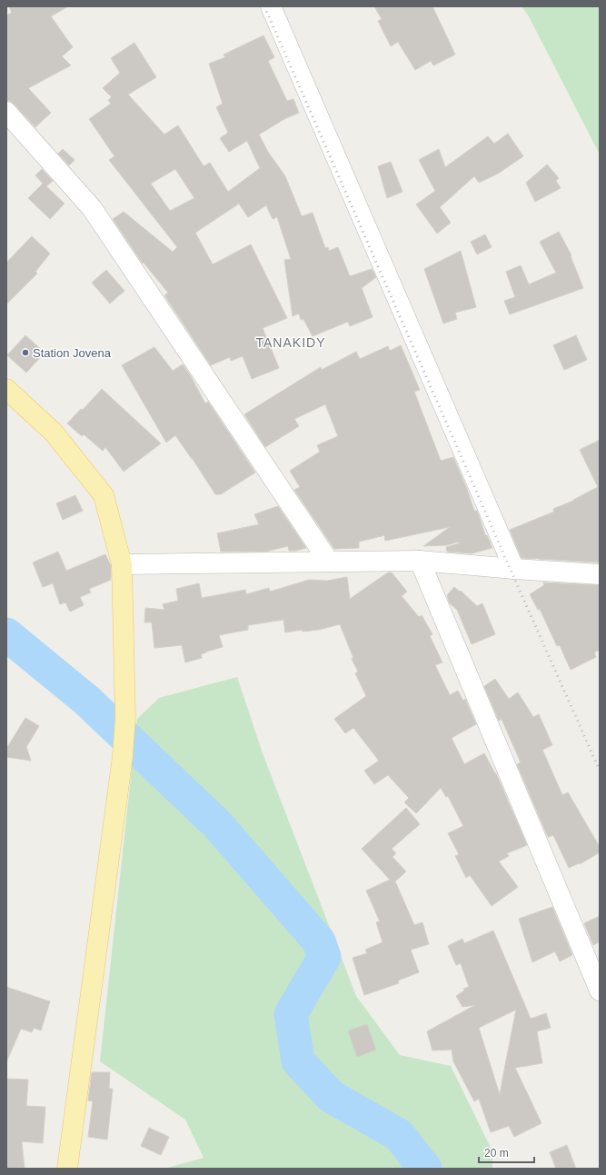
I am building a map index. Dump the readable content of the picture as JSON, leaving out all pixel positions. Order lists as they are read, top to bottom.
{
  "districts": ["TANAKIDY"],
  "places": ["Station Jovena"],
  "scale_bar": "20 m"
}
